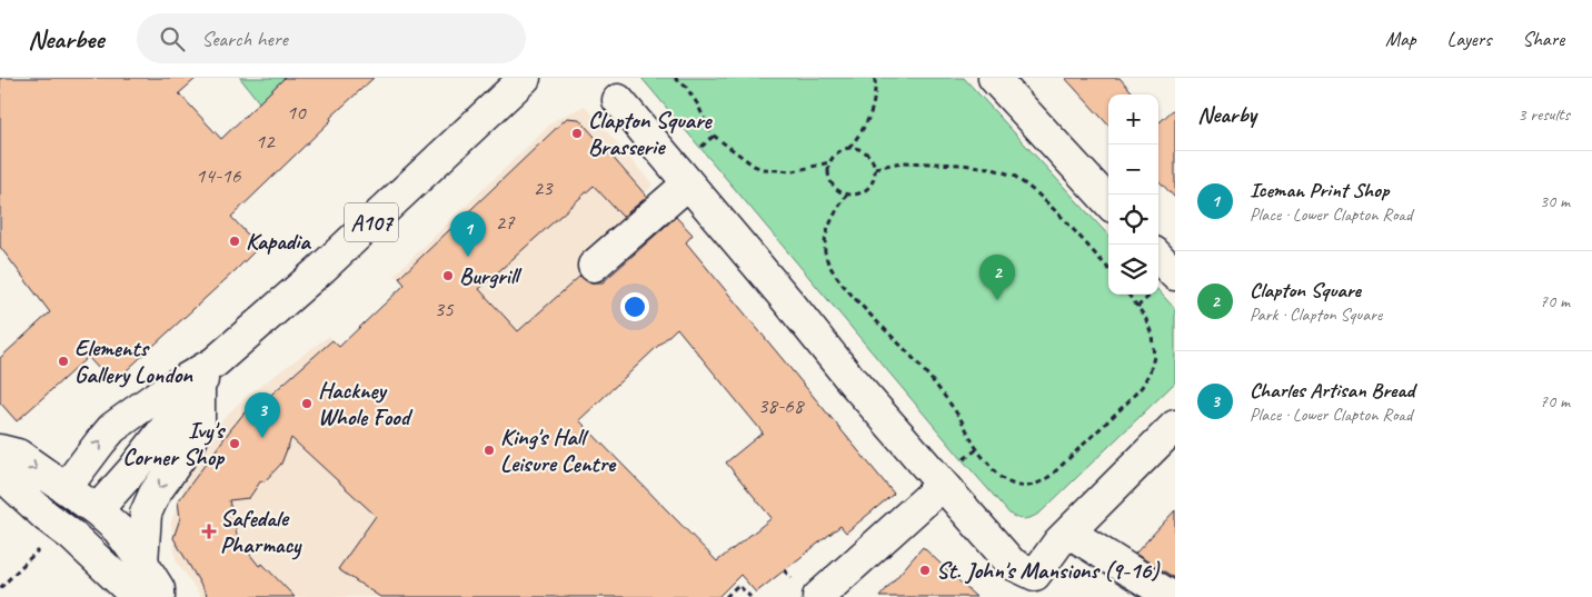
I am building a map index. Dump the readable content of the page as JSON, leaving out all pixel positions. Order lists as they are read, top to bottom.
{
  "streets": {
    "main road": ["A107"]
  },
  "places": {
    "other": [
      "Clapton Square Brasserie",
      "Kapadia",
      "Burgrill",
      "Elements Gallery London",
      "Hackney Whole Food",
      "Ivy's Corner Shop",
      "King's Hall Leisure Centre",
      "St. John's Mansions (9-16)"
    ],
    "health": ["Safedale Pharmacy"]
  },
  "house_numbers": [
    "10",
    "12",
    "14-16",
    "23",
    "27",
    "35",
    "38-68"
  ],
  "page": {
    "header": "Nearbee",
    "search": "Search here",
    "nav": ["Map", "Layers", "Share"],
    "heading": ["Nearby", "3 results"],
    "map_buttons": ["+", "−"],
    "list": [
      {
        "mark": "1",
        "name": "Iceman Print Shop",
        "note": "Place · Lower Clapton Road",
        "value": "30 m"
      },
      {
        "mark": "2",
        "name": "Clapton Square",
        "note": "Park · Clapton Square",
        "value": "70 m"
      },
      {
        "mark": "3",
        "name": "Charles Artisan Bread",
        "note": "Place · Lower Clapton Road",
        "value": "70 m"
      }
    ],
    "pins": ["1", "2", "3"]
  }
}
